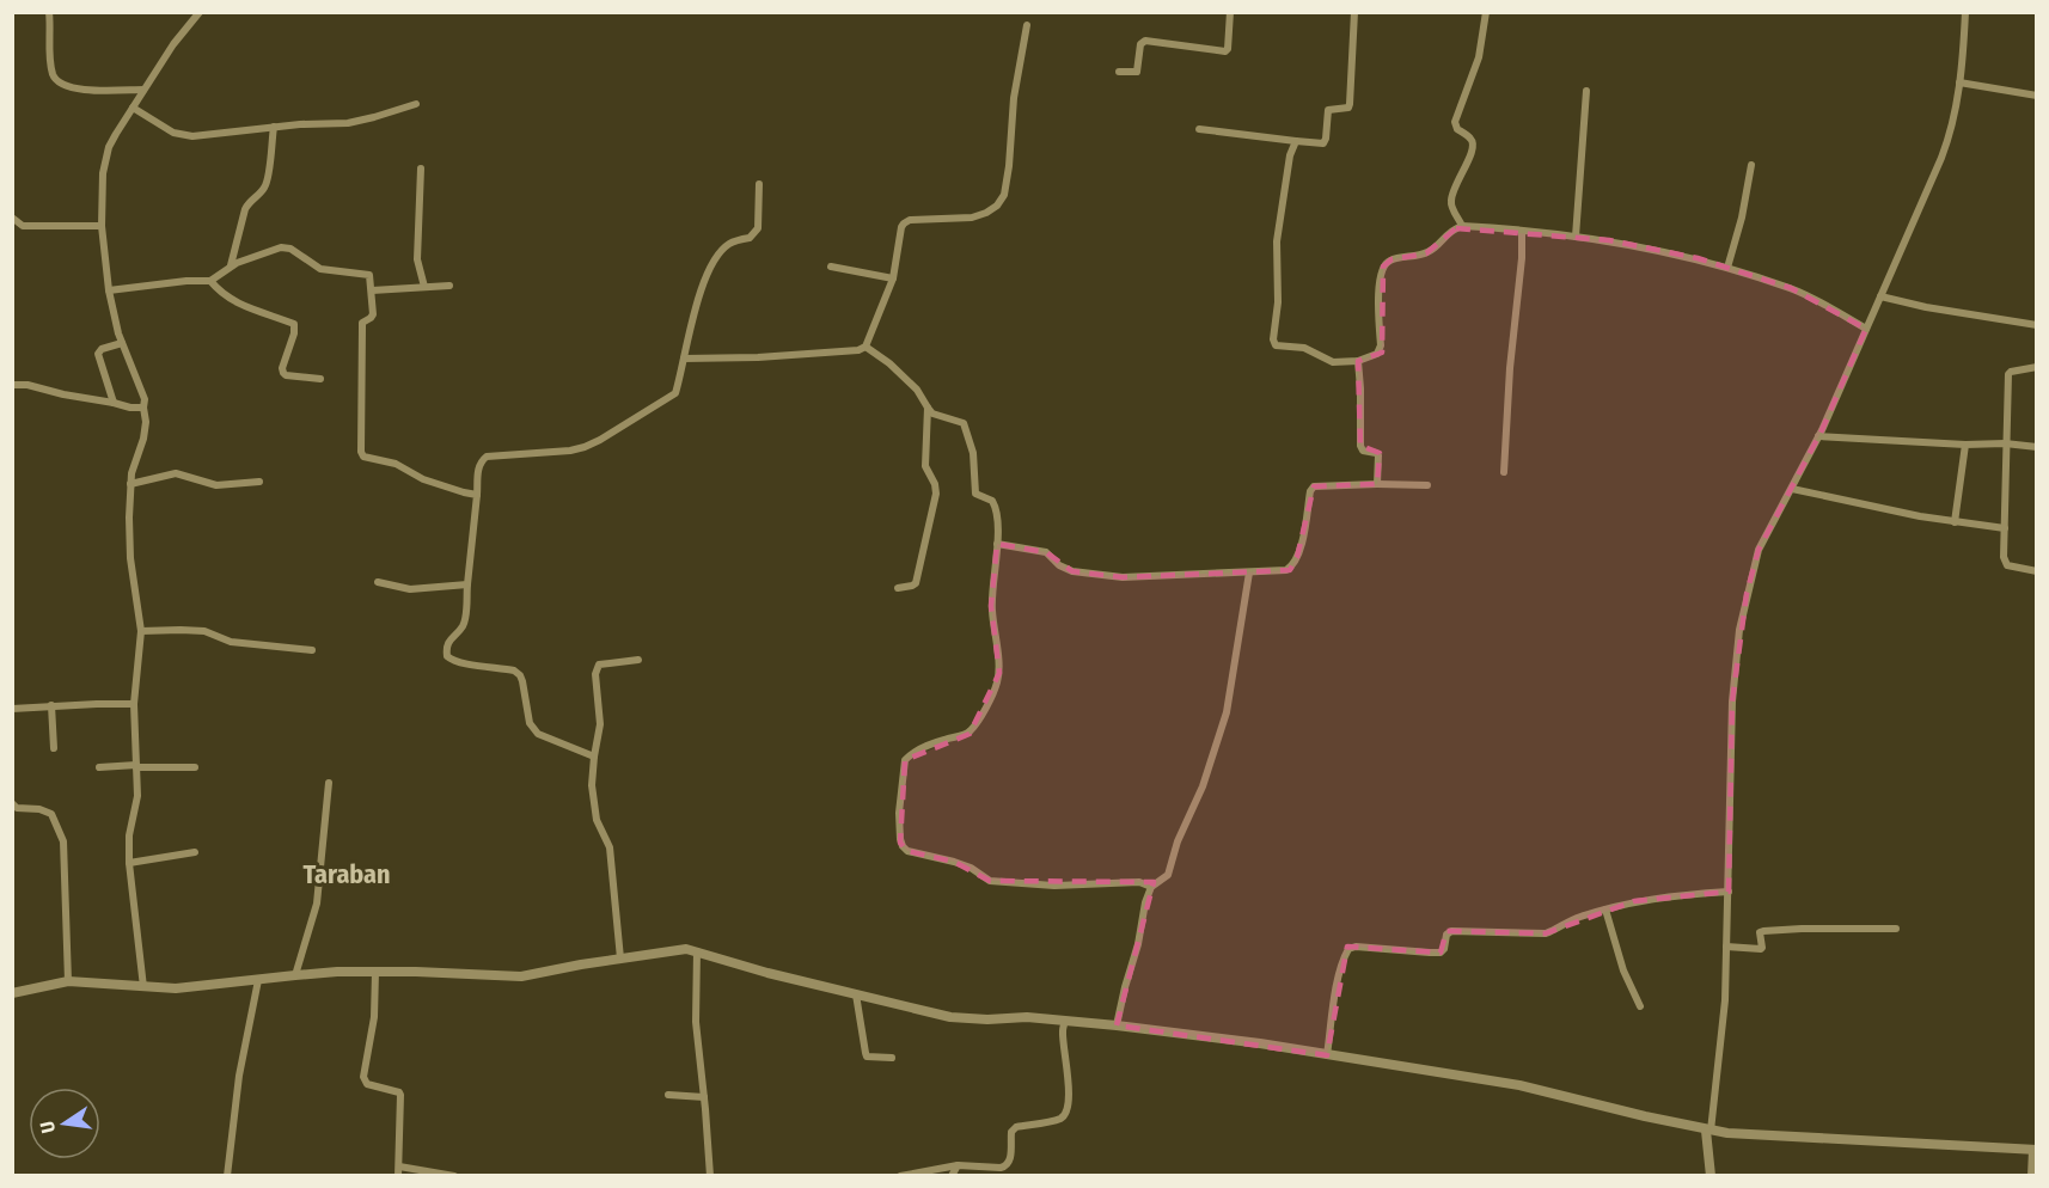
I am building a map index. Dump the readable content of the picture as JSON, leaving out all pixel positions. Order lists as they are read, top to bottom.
{
  "districts": ["Taraban"],
  "north": "left"
}
